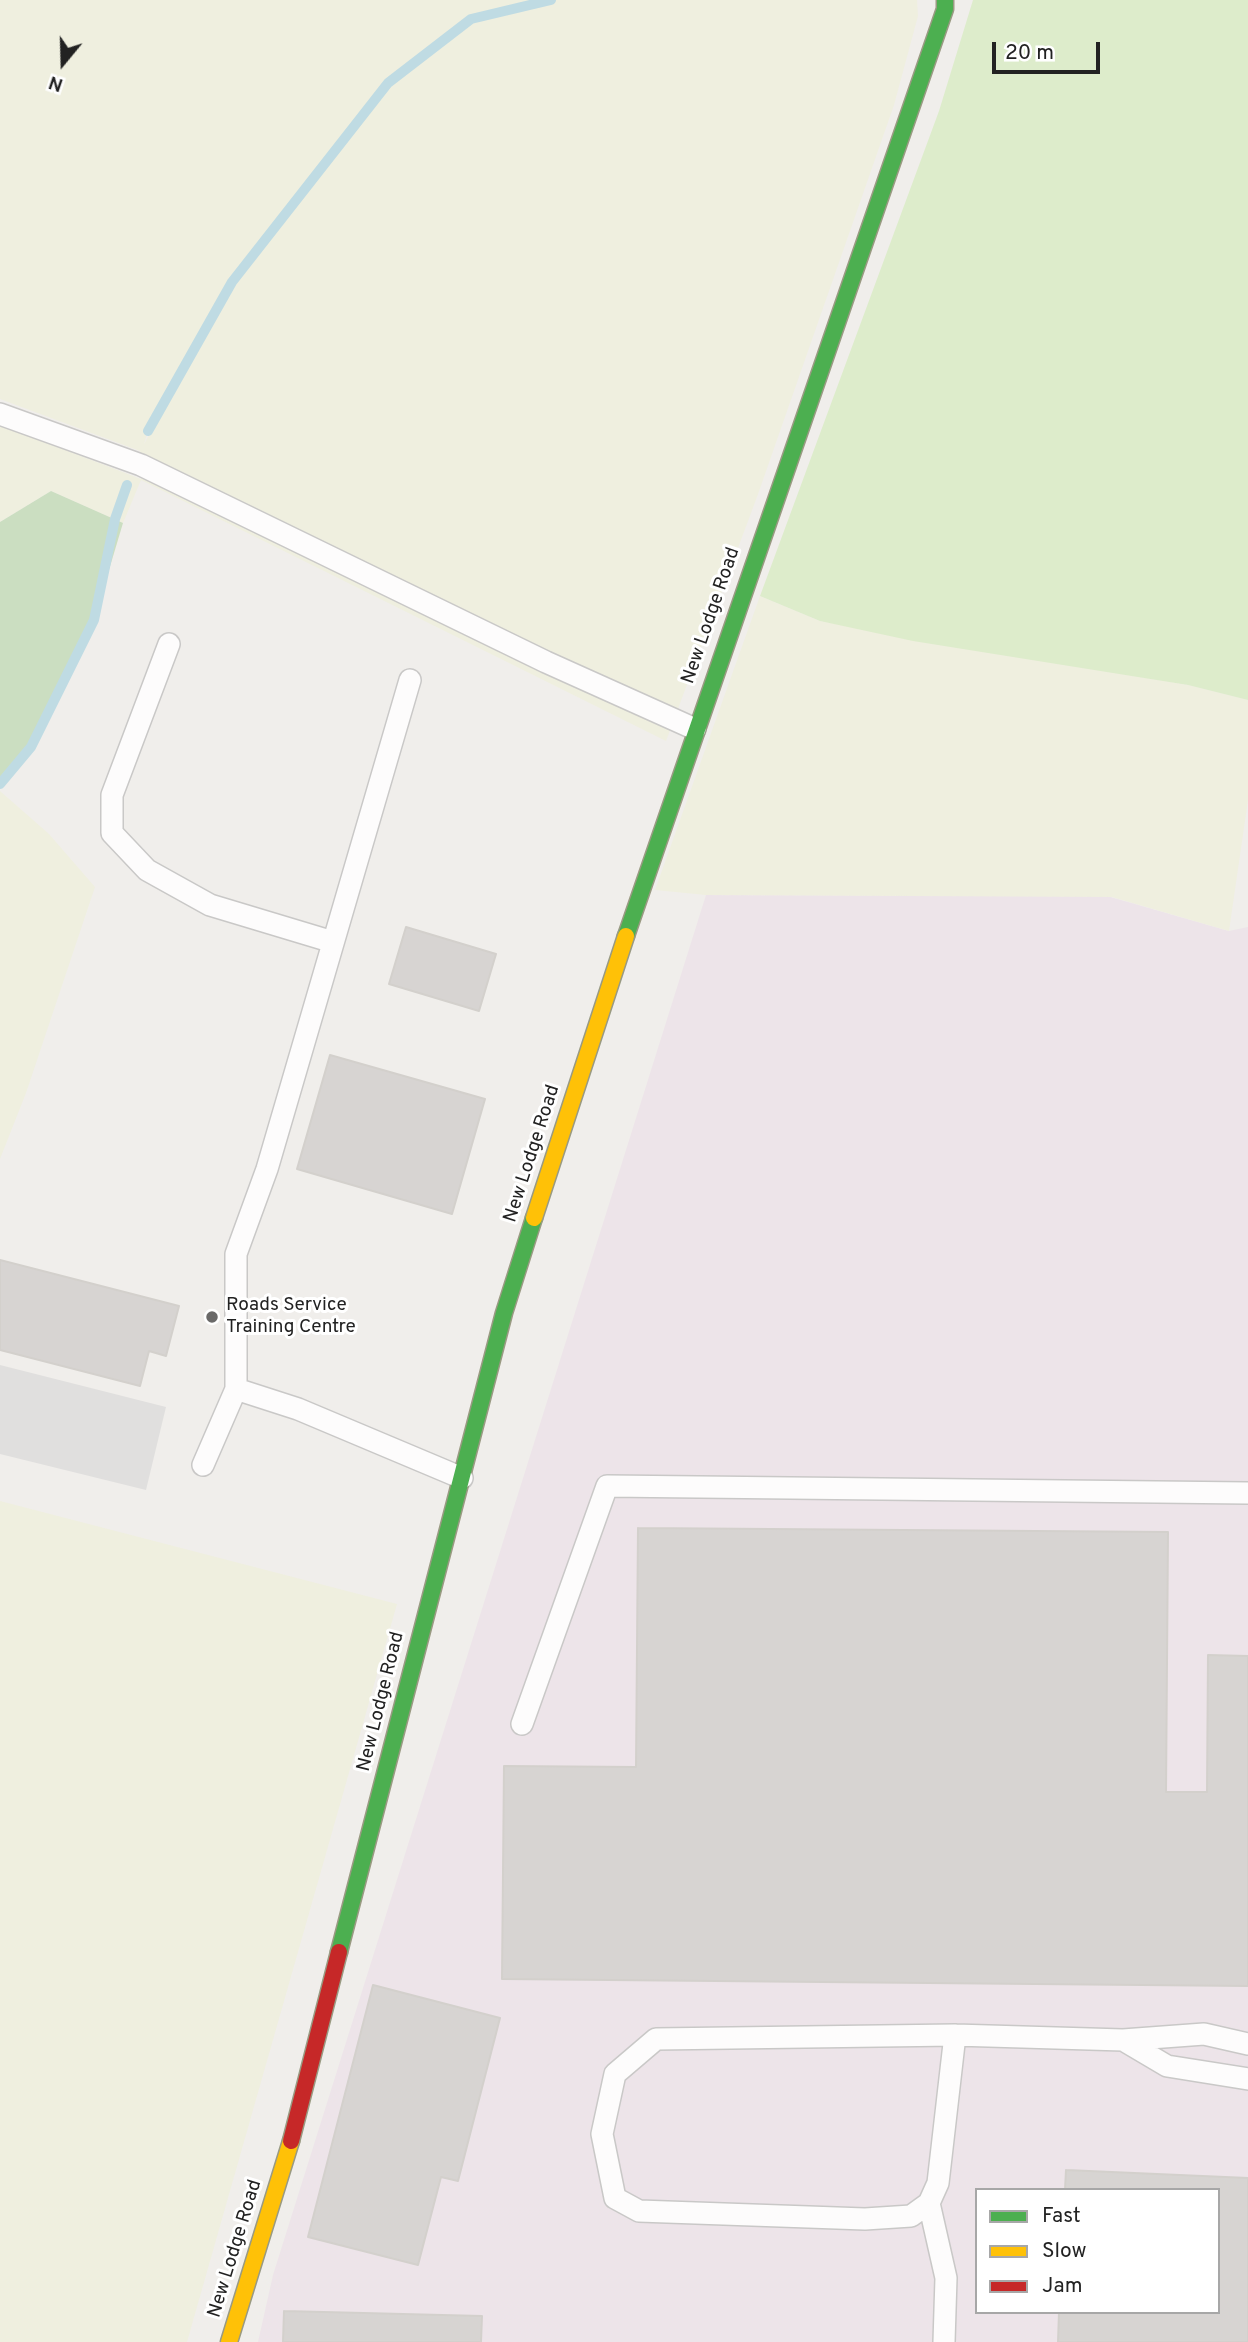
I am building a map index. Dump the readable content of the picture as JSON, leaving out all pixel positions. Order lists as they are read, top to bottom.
{
  "streets": {
    "street": ["New Lodge Road"]
  },
  "places": ["Roads Service Training Centre"],
  "legend": ["Fast", "Slow", "Jam"],
  "scale_bar": "20 m",
  "north": "bottom"
}
